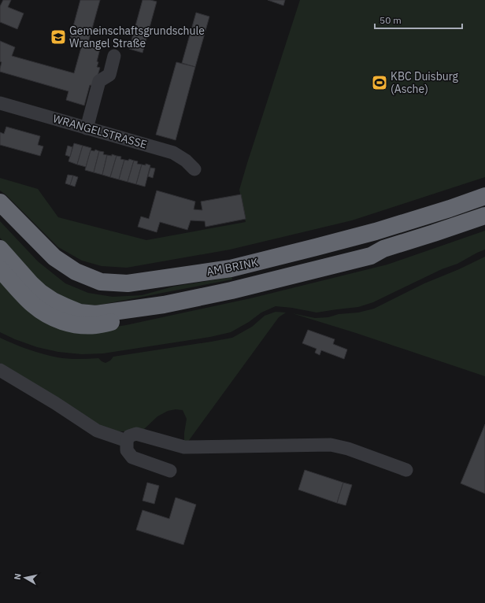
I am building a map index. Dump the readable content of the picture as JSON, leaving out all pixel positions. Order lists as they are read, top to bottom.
{
  "streets": {
    "highway": ["AM BRINK"],
    "street": ["WRANGELSTRASSE"]
  },
  "places": {
    "school or university": ["Gemeinschaftsgrundschule Wrangel Straße"],
    "sports": ["KBC Duisburg (Asche)"]
  },
  "scale_bar": "50 m",
  "north": "left"
}
